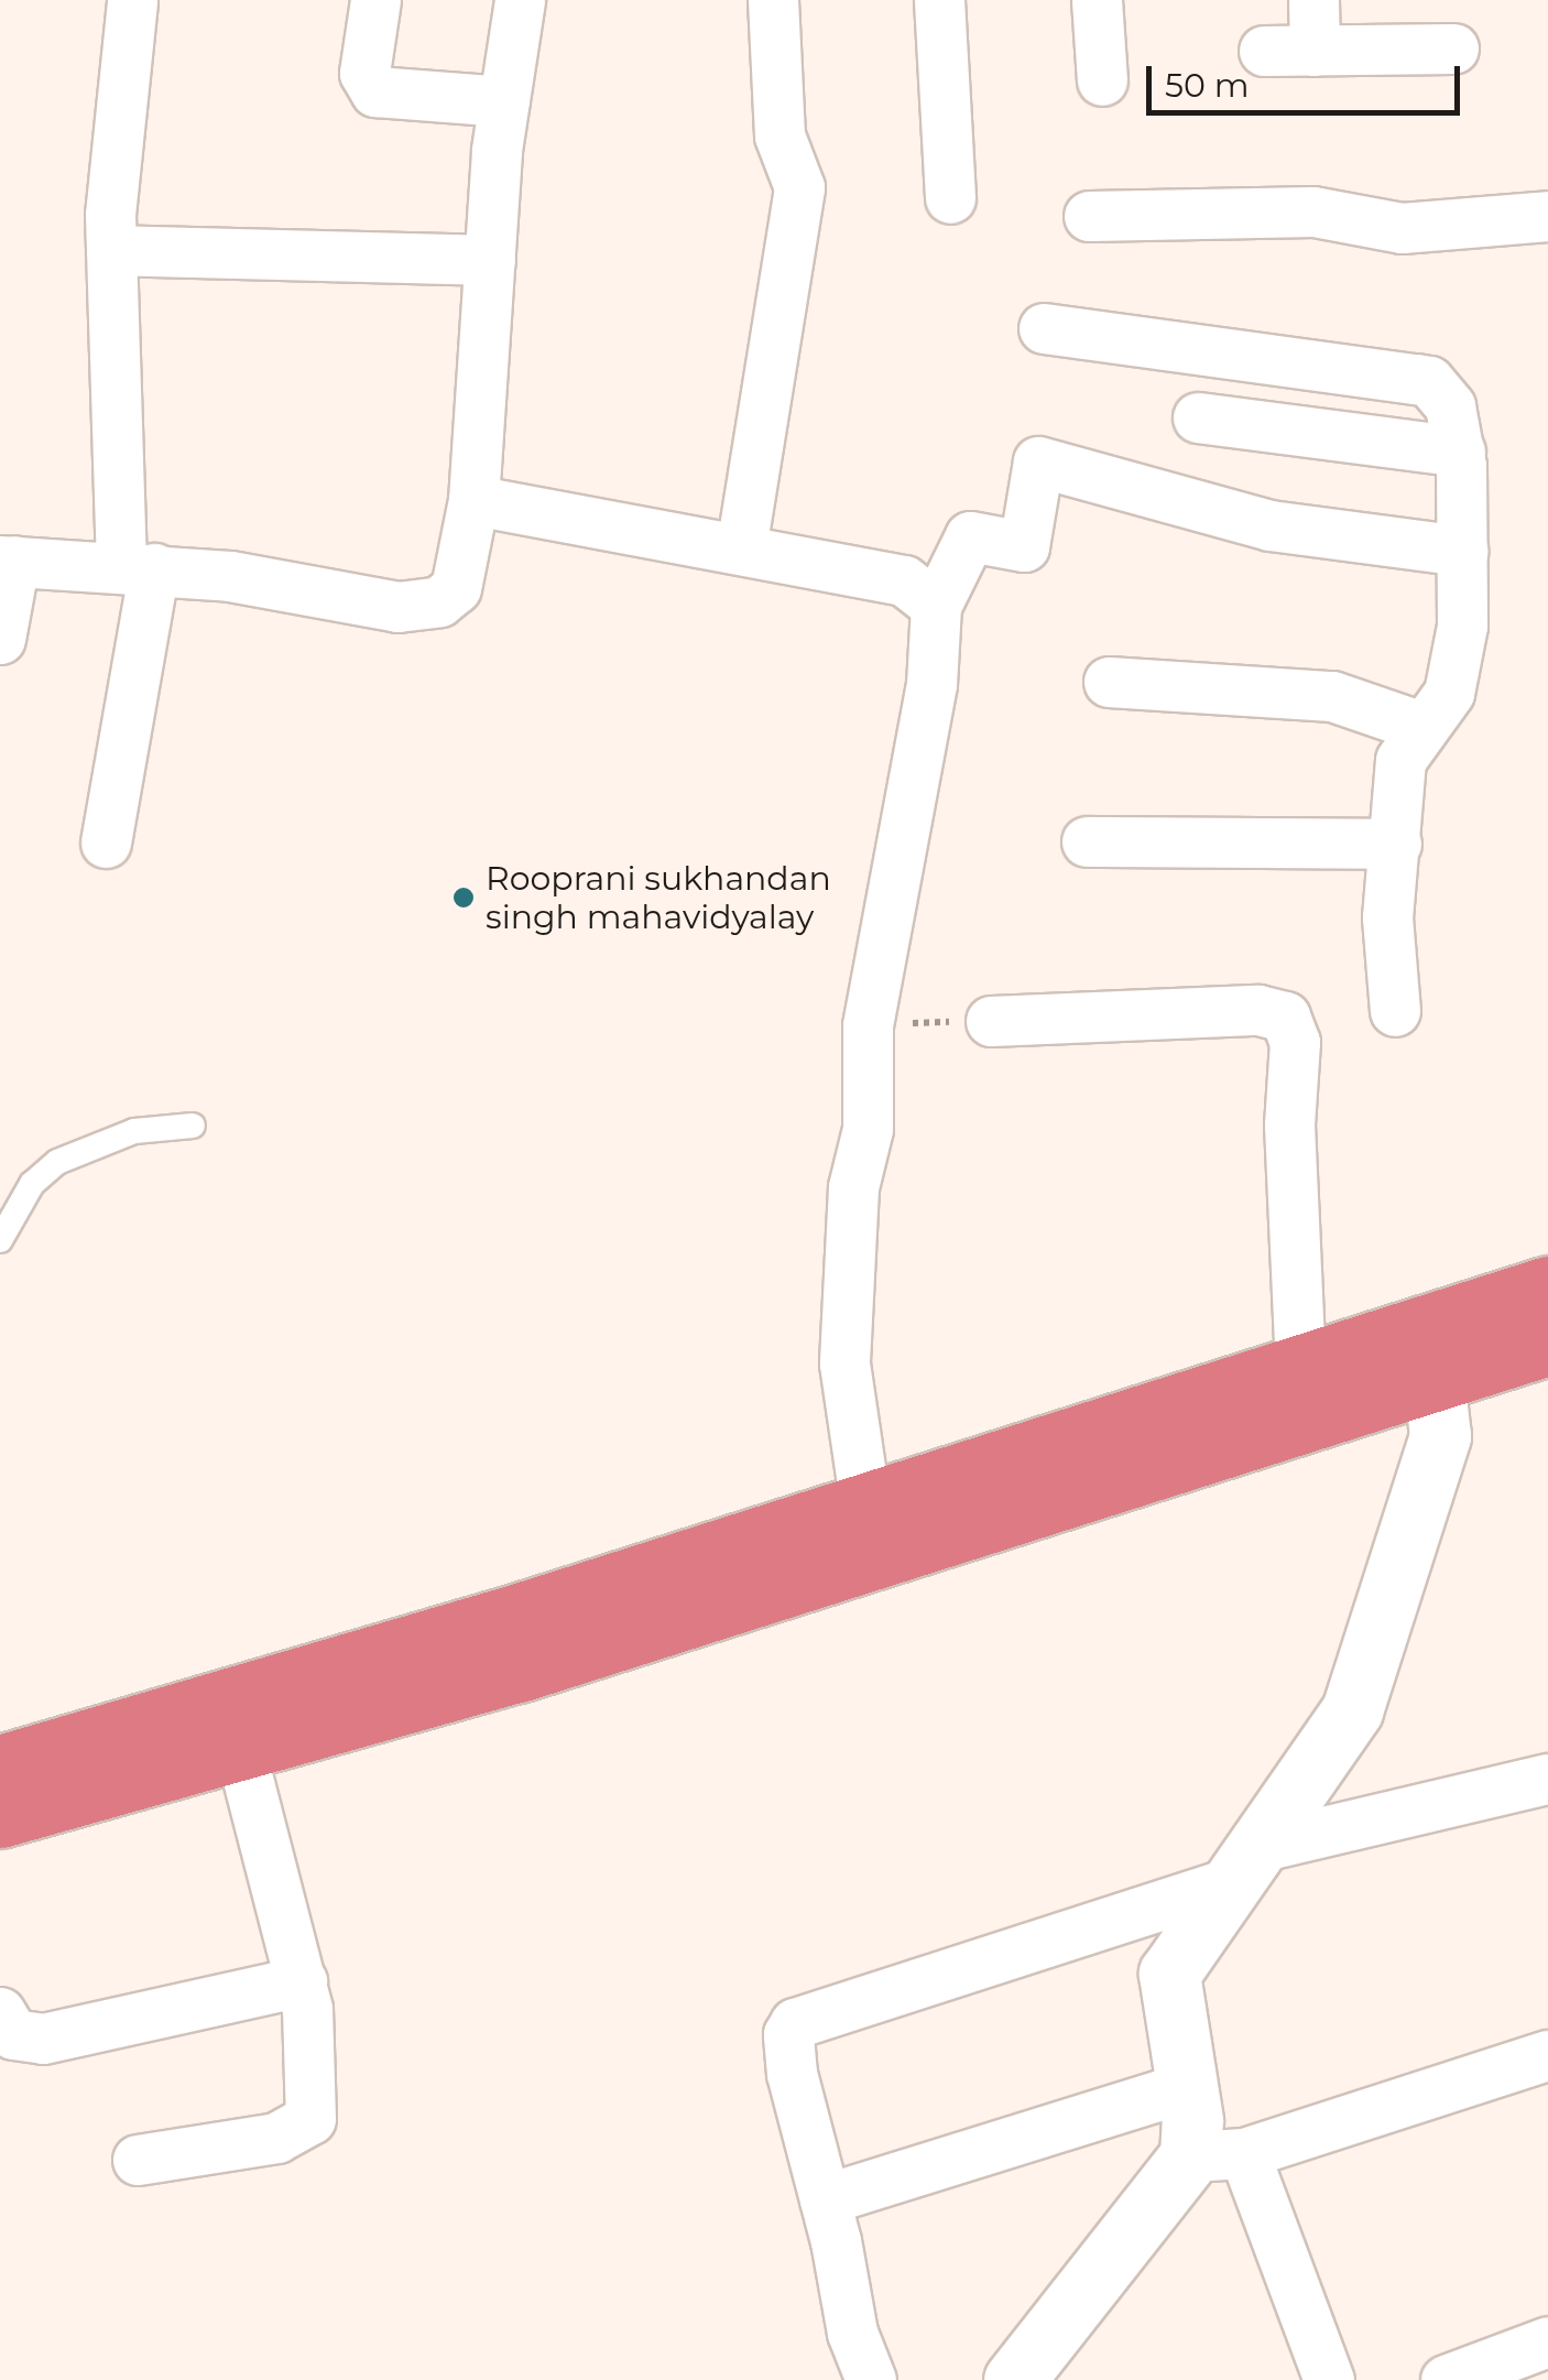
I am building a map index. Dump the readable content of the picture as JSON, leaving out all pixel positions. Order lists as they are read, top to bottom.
{
  "places": ["Rooprani sukhandan singh mahavidyalay"],
  "scale_bar": "50 m"
}
